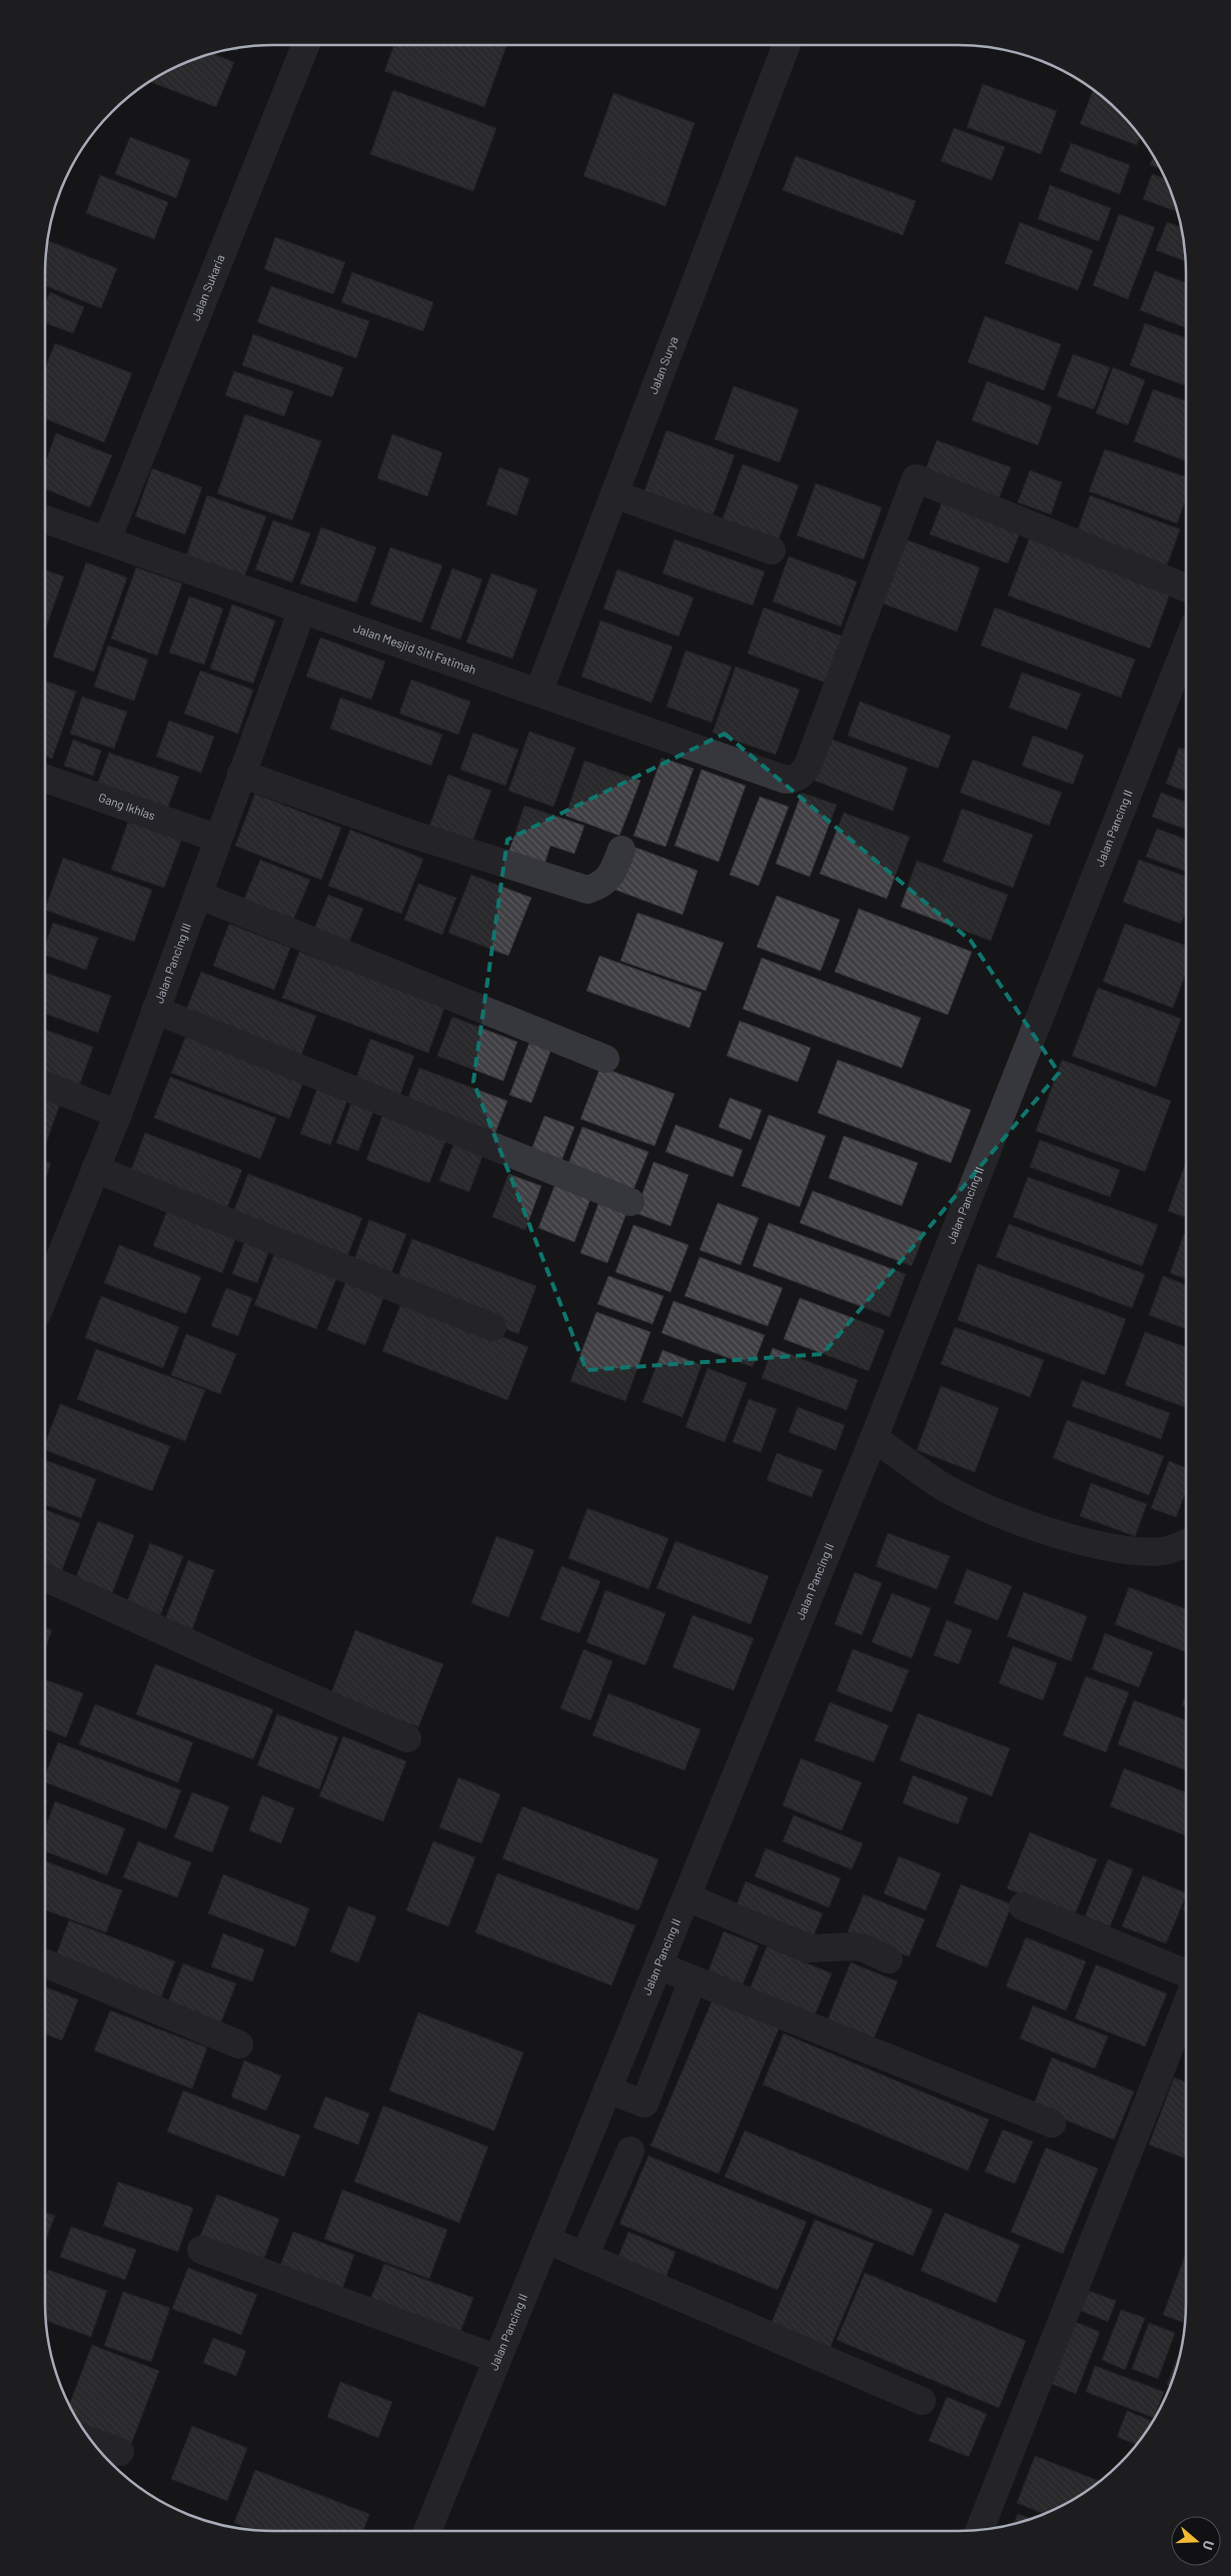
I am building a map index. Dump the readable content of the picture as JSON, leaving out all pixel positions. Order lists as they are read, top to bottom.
{
  "streets": {
    "street": [
      "Jalan Sukaria",
      "Jalan Surya",
      "Jalan Mesjid Siti Fatimah",
      "Gang Ikhlas",
      "Jalan Pancing II",
      "Jalan Pancing III"
    ]
  },
  "crossings": [
    ["Jalan Sukaria", "Jalan Mesjid Siti Fatimah"],
    ["Jalan Surya", "Jalan Mesjid Siti Fatimah"],
    ["Jalan Mesjid Siti Fatimah", "Jalan Pancing III"],
    ["Gang Ikhlas", "Jalan Pancing III"]
  ],
  "north": "right"
}
